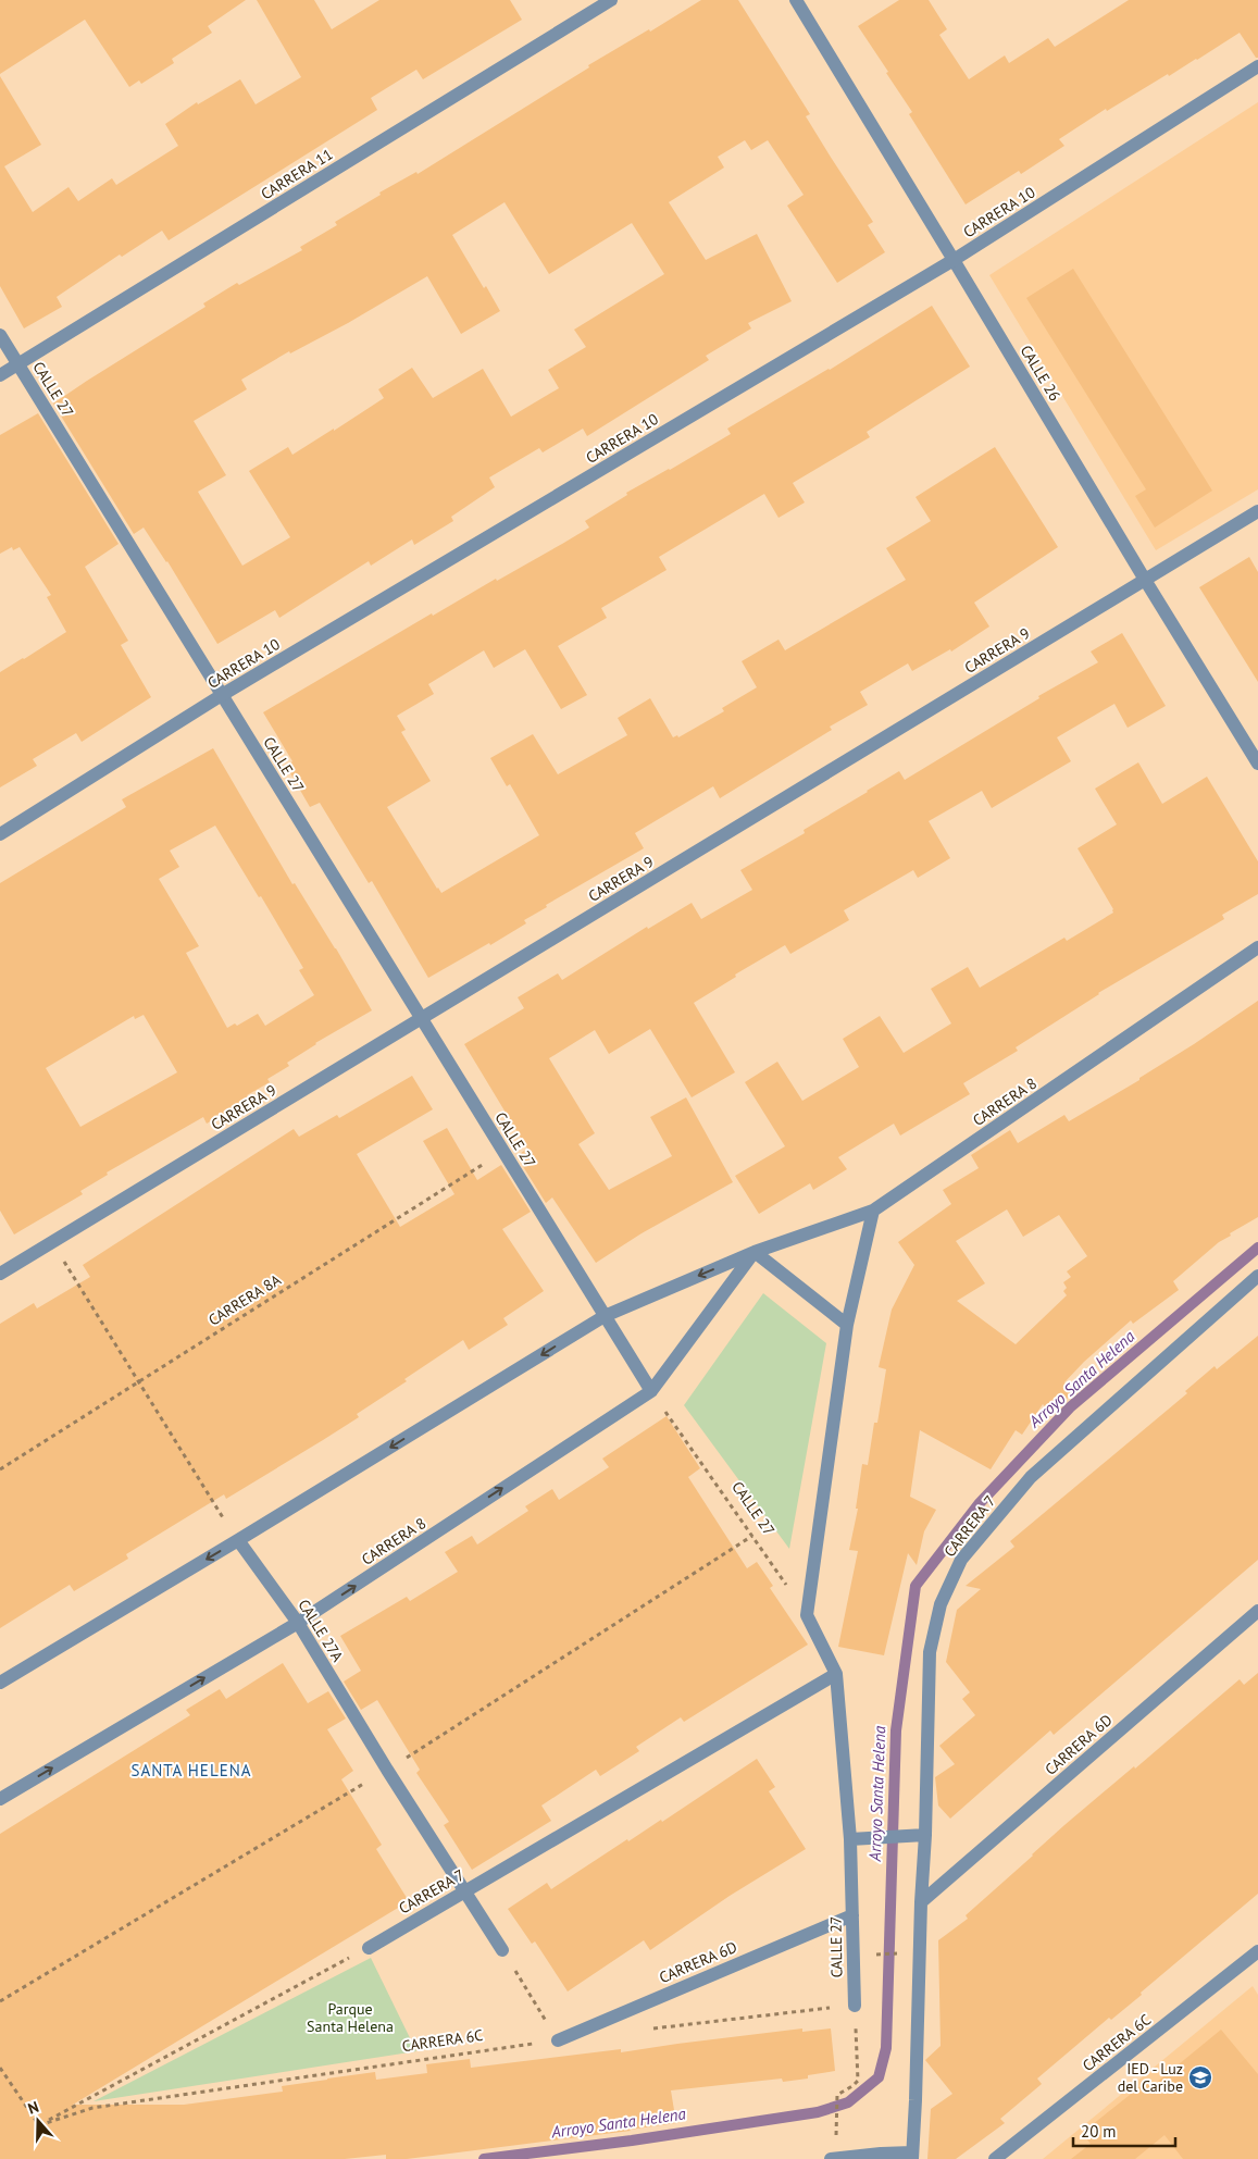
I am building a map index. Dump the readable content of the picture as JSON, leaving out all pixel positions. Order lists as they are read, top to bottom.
{
  "streets": {
    "street": [
      "CARRERA 11",
      "CARRERA 10",
      "CALLE 26",
      "CALLE 27",
      "CARRERA 9",
      "CARRERA 8",
      "CARRERA 7",
      "CALLE 27A",
      "CARRERA 6D",
      "CARRERA 6C"
    ],
    "path": ["CARRERA 8A"]
  },
  "crossings": [
    ["CARRERA 11", "CALLE 27"],
    ["CARRERA 10", "CALLE 26"],
    ["CARRERA 10", "CALLE 27"],
    ["CALLE 26", "CARRERA 9"],
    ["CALLE 27", "CARRERA 9"],
    ["CALLE 27", "CARRERA 8"],
    ["CALLE 27", "CARRERA 8A"],
    ["CALLE 27", "CARRERA 7"],
    ["CALLE 27", "CARRERA 6D"],
    ["CARRERA 8", "CALLE 27A"],
    ["CARRERA 7", "CALLE 27A"],
    ["CARRERA 7", "CARRERA 6D"],
    ["CARRERA 6D", "CARRERA 6C"]
  ],
  "districts": ["SANTA HELENA"],
  "water": ["Arroyo Santa Helena"],
  "parks": ["Parque Santa Helena"],
  "places": {
    "school or university": ["IED - Luz del Caribe"]
  },
  "scale_bar": "20 m",
  "north": "top"
}
